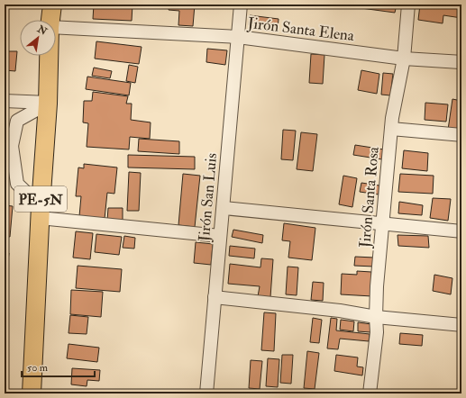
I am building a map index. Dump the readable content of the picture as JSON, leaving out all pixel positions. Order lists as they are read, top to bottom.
{
  "streets": {
    "highway": ["PE-5N"],
    "street": ["Jirón Santa Elena", "Jirón San Luis", "Jirón Santa Rosa"]
  },
  "crossings": [
    ["Jirón Santa Elena", "Jirón San Luis"],
    ["Jirón Santa Elena", "Jirón Santa Rosa"]
  ],
  "scale_bar": "50 m",
  "north": "top right"
}
